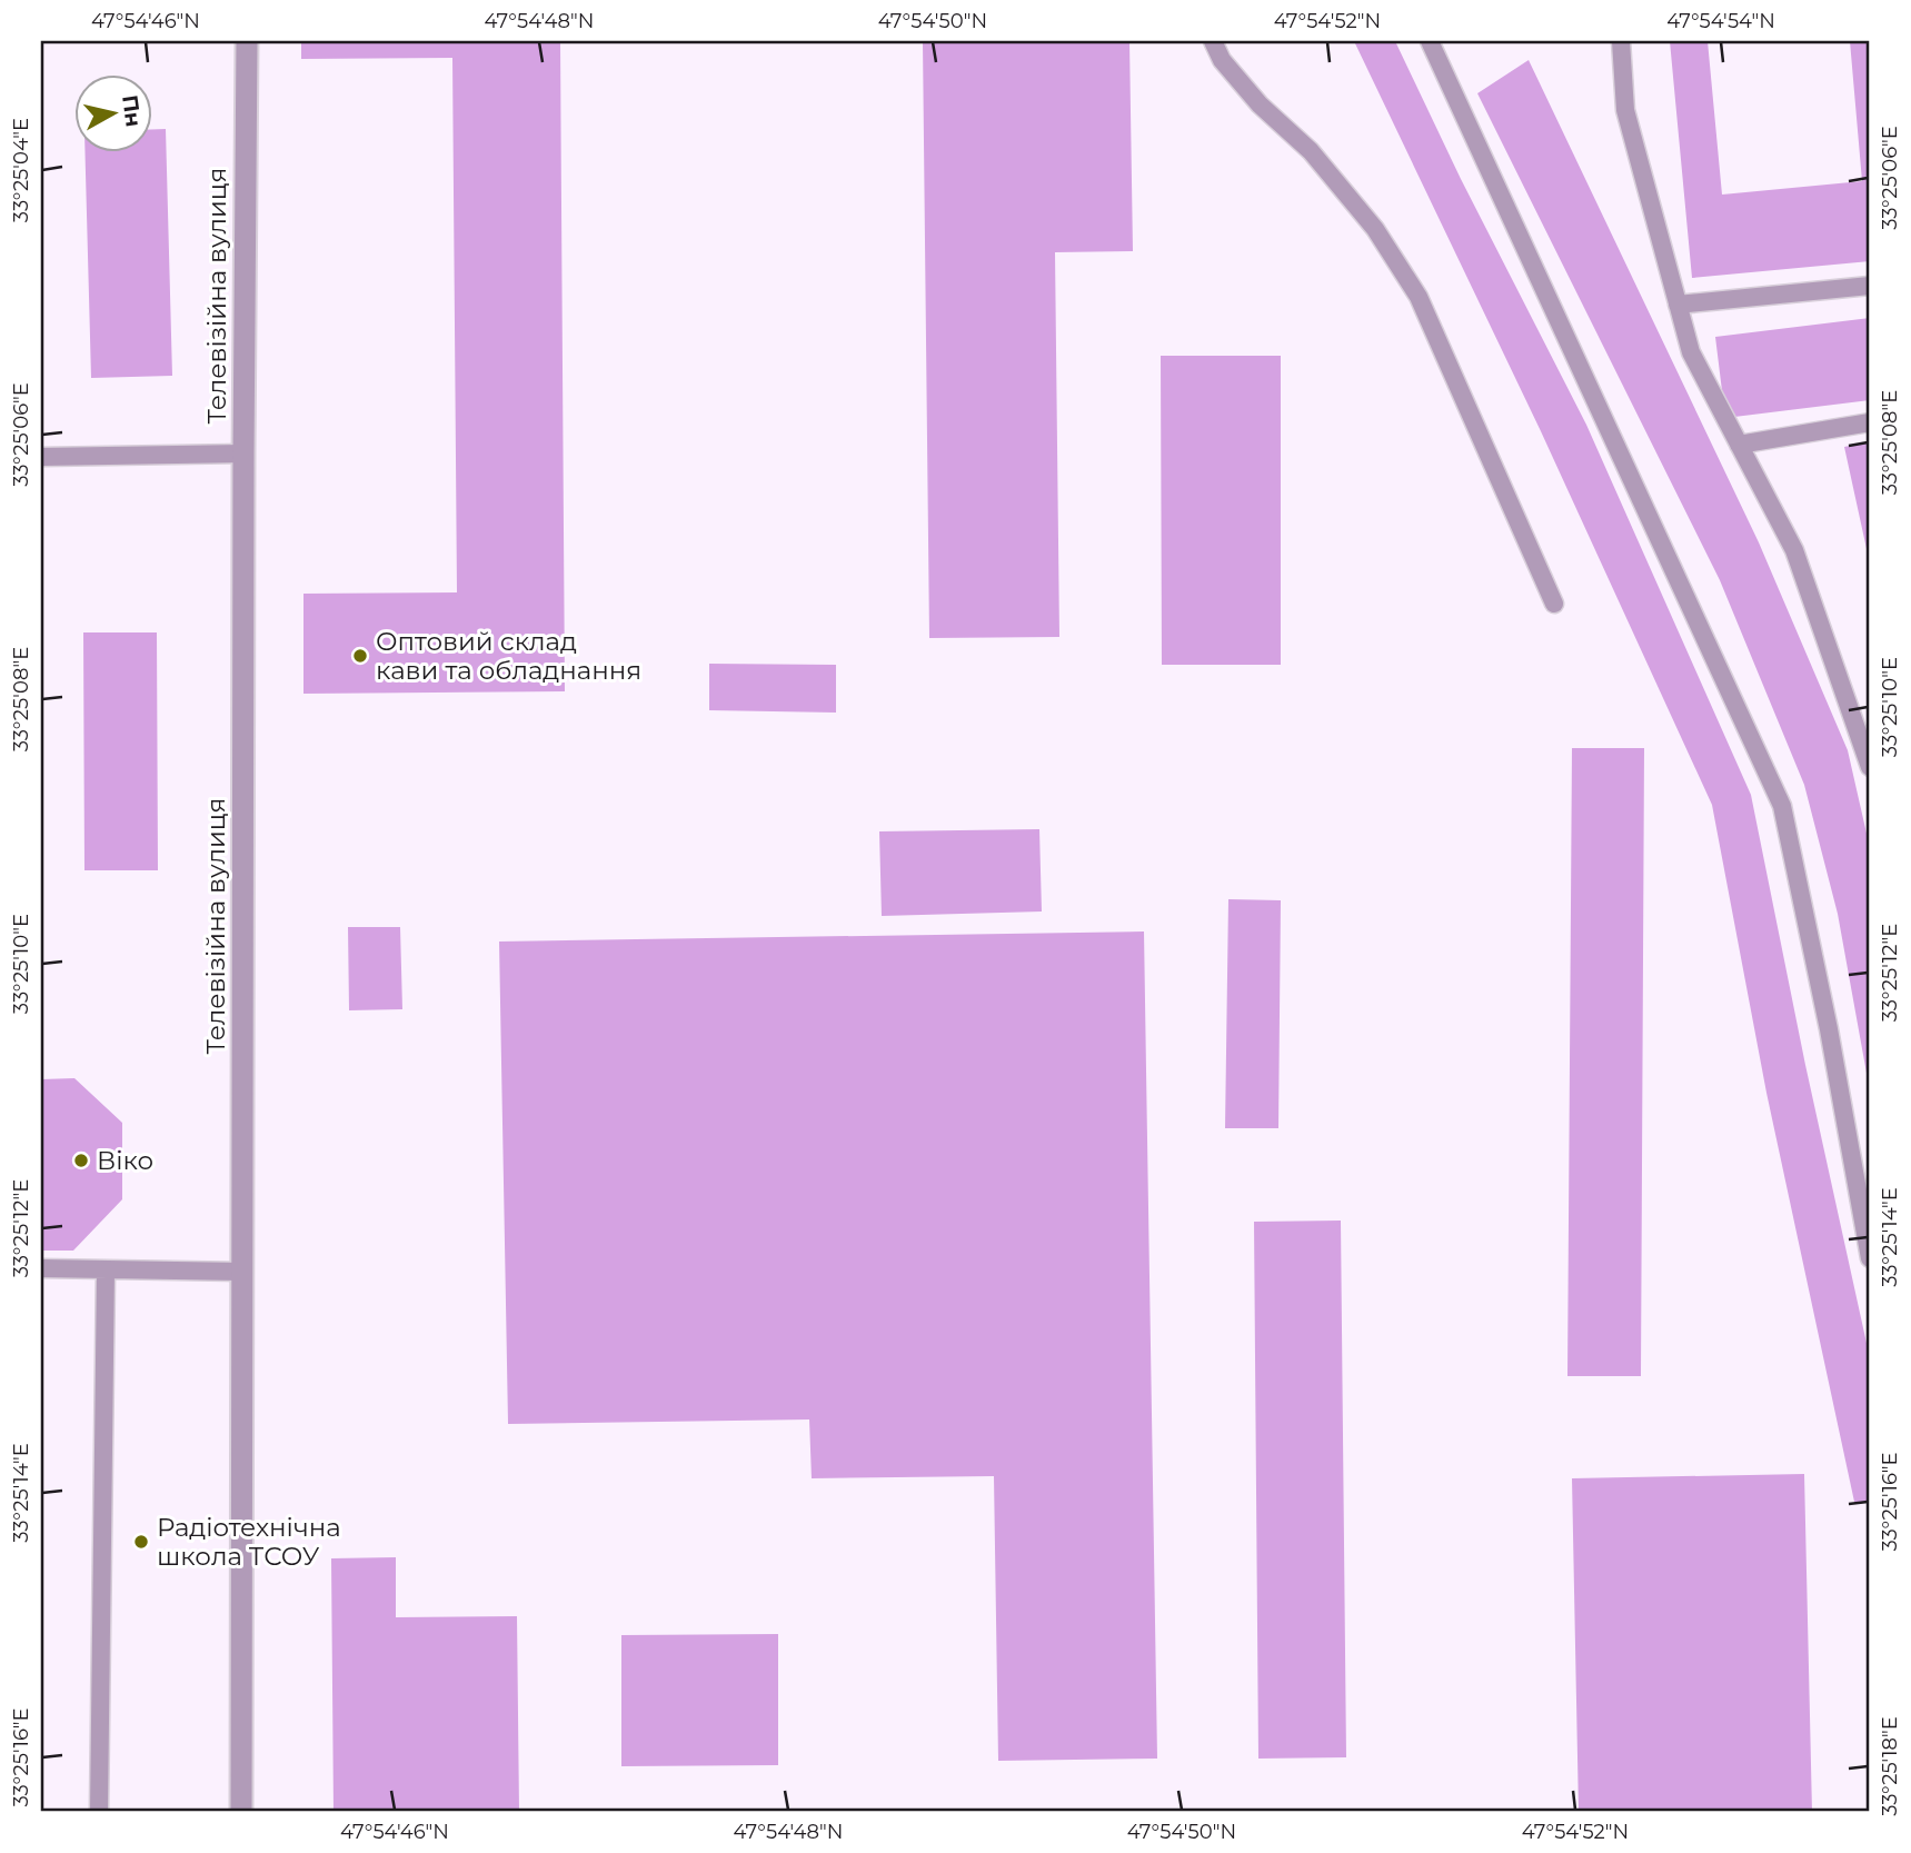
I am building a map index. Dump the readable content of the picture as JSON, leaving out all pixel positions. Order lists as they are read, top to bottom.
{
  "streets": {
    "street": ["Телевізійна вулиця"]
  },
  "places": ["Оптовий склад кави та обладнання", "Віко", "Радіотехнічна школа ТСОУ"],
  "north": "right",
  "coordinates": [
    "47°54'46\"N",
    "47°54'48\"N",
    "47°54'50\"N",
    "47°54'52\"N",
    "47°54'54\"N",
    "33°25'04\"E",
    "33°25'06\"E",
    "33°25'08\"E",
    "33°25'10\"E",
    "33°25'12\"E",
    "33°25'14\"E",
    "33°25'16\"E",
    "33°25'18\"E"
  ]
}
